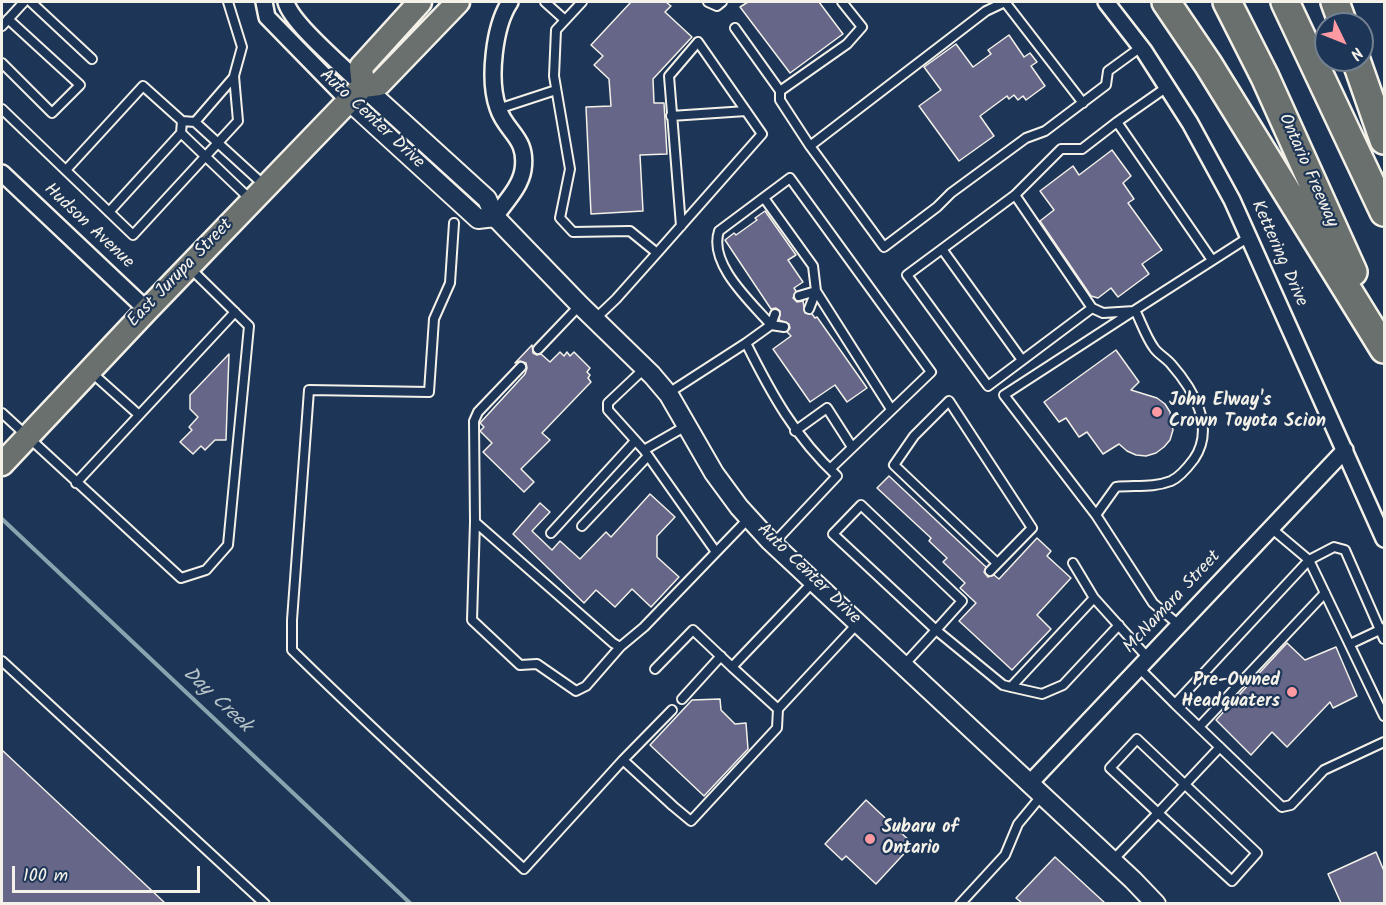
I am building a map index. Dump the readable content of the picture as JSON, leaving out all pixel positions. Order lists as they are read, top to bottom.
{
  "streets": {
    "highway": ["Ontario Freeway"],
    "main road": ["East Jurupa Street"],
    "street": [
      "Auto Center Drive",
      "Hudson Avenue",
      "Kettering Drive",
      "McNamara Street"
    ]
  },
  "crossings": [
    ["Auto Center Drive", "East Jurupa Street"],
    ["Auto Center Drive", "McNamara Street"],
    ["Hudson Avenue", "East Jurupa Street"],
    ["Kettering Drive", "McNamara Street"]
  ],
  "water": ["Day Creek"],
  "places": ["John Elway's Crown Toyota Scion", "Pre-Owned Headquaters", "Subaru of Ontario"],
  "scale_bar": "100 m",
  "north": "bottom right"
}
